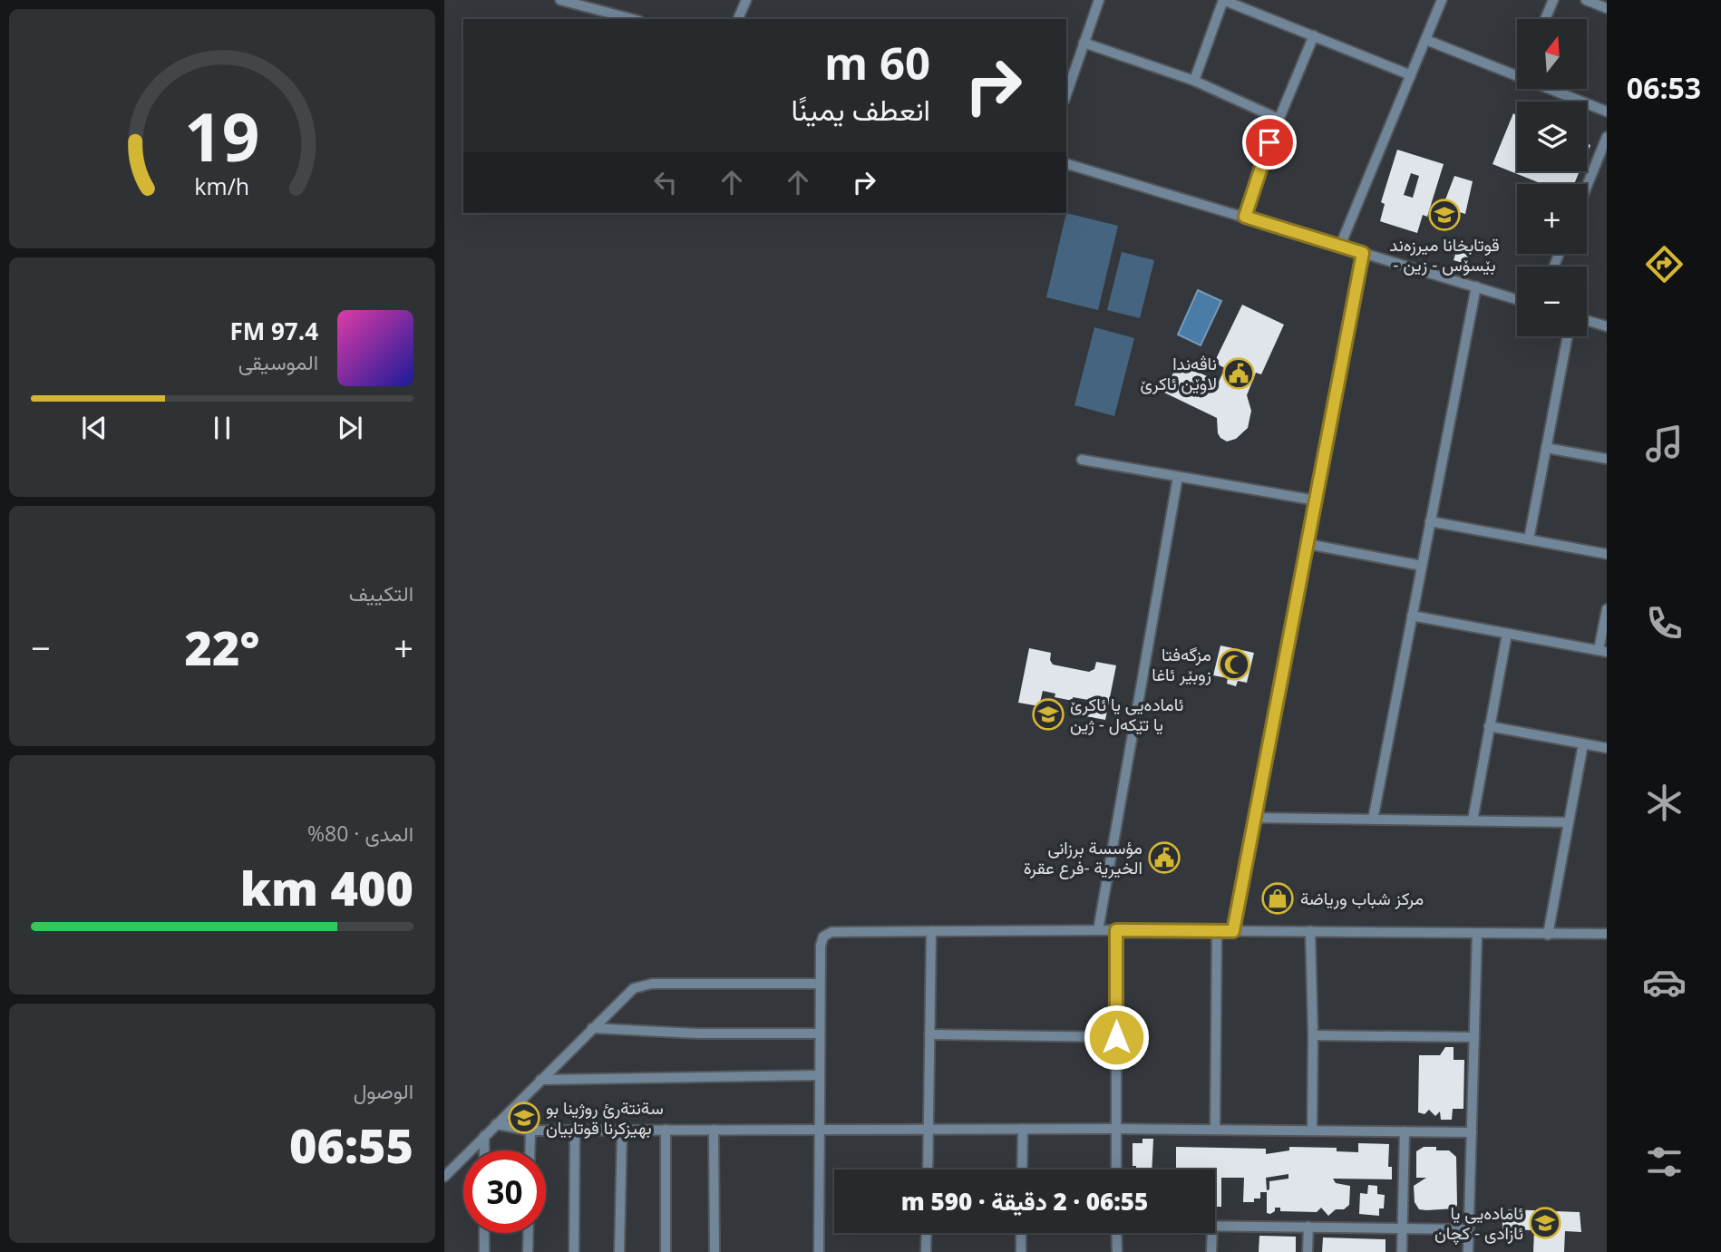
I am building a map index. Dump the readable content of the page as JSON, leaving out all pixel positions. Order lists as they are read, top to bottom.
{
  "places": {
    "school or university": [
      "قوتابخانا میرزەند - بێسۆس - زین",
      "ئامادەیی یا ئاکرێ یا تێکەل - ژین",
      "سةنتةرئ روژينا بو بهيزكرنا قوتابيان",
      "ئامادەیی یا ئازادی - کچان"
    ],
    "public building": ["ناڤەندا لاوێن ئاکرێ", "مؤسسة برزانى الخيرية -فرع عقرة"],
    "mosque": ["مزگەفتا زوبێر ئاغا"],
    "shop": ["مركز شباب ورياضة"]
  },
  "north": "top",
  "page": {
    "tabs": "06:53",
    "map_buttons": ["+", "−"],
    "turn": ["60 m", "انعطف يمينًا"],
    "song": ["97.4 FM", "الموسيقى"],
    "tile": [
      "التكييف",
      ["المدى · 80%", "400 km"],
      ["الوصول", "06:55"]
    ],
    "heat": ["−", "22°", "+"],
    "limit": "30",
    "trip": "06:55 · 2 دقيقة · 590 m",
    "gauge": ["19", "km/h"]
  }
}
